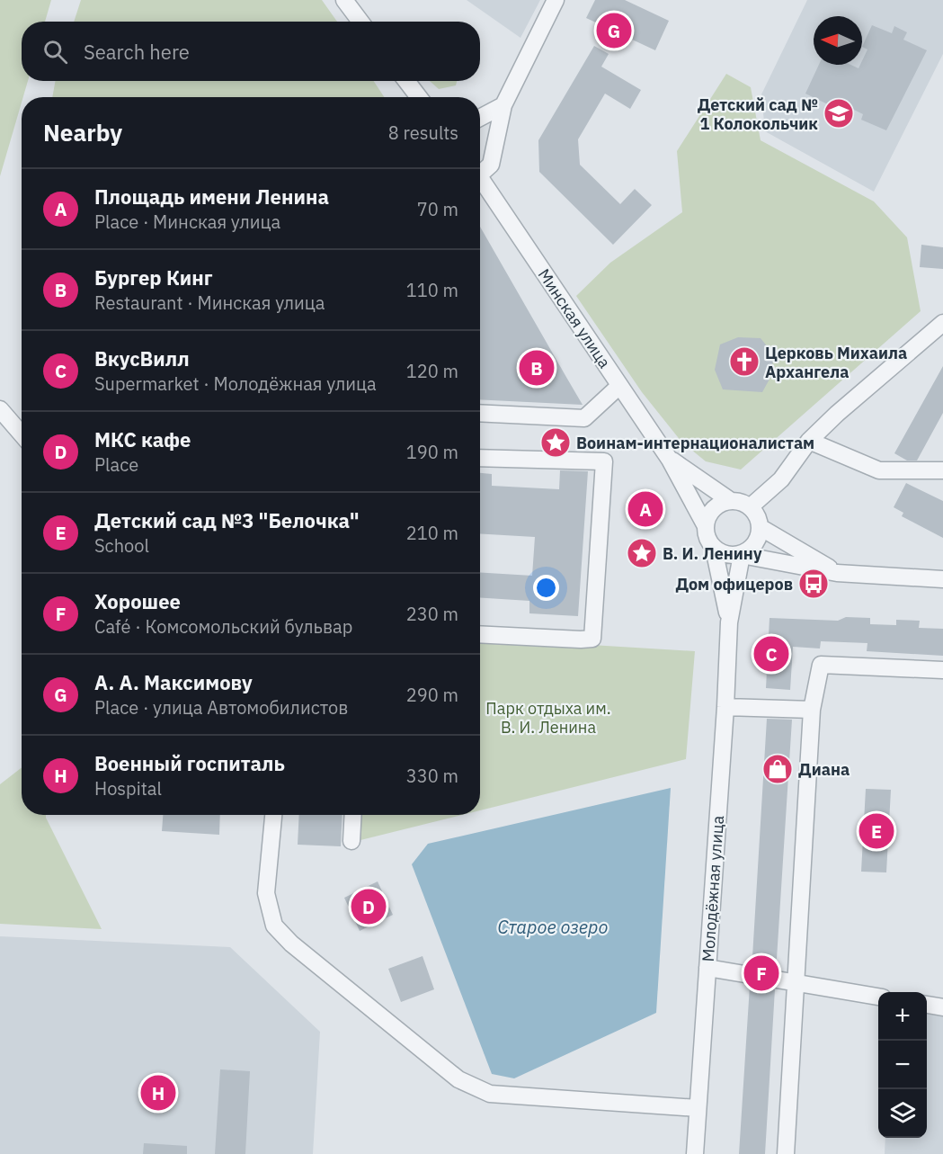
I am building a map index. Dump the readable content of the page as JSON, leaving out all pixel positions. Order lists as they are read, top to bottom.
{
  "streets": {
    "street": ["Минская улица", "Молодёжная улица"]
  },
  "crossings": [
    ["Минская улица", "Молодёжная улица"]
  ],
  "water": ["Старое озеро"],
  "parks": ["Парк отдыха им. В. И. Ленина"],
  "places": {
    "school or university": ["Детский сад № 1 Колокольчик"],
    "church": ["Церковь Михаила Архангела"],
    "place": ["Воинам-интернационалистам", "В. И. Ленину"],
    "bus stop": ["Дом офицеров"],
    "shop": ["Диана"]
  },
  "north": "left",
  "page": {
    "pins": [
      "G",
      "B",
      "A",
      "C",
      "E",
      "D",
      "F",
      "H"
    ],
    "search": "Search here",
    "heading": ["Nearby", "8 results"],
    "list": [
      {
        "mark": "A",
        "name": "Площадь имени Ленина",
        "note": "Place · Минская улица",
        "value": "70 m"
      },
      {
        "mark": "B",
        "name": "Бургер Кинг",
        "note": "Restaurant · Минская улица",
        "value": "110 m"
      },
      {
        "mark": "C",
        "name": "ВкусВилл",
        "note": "Supermarket · Молодёжная улица",
        "value": "120 m"
      },
      {
        "mark": "D",
        "name": "МКС кафе",
        "note": "Place",
        "value": "190 m"
      },
      {
        "mark": "E",
        "name": "Детский сад №3 \"Белочка\"",
        "note": "School",
        "value": "210 m"
      },
      {
        "mark": "F",
        "name": "Хорошее",
        "note": "Café · Комсомольский бульвар",
        "value": "230 m"
      },
      {
        "mark": "G",
        "name": "А. А. Максимову",
        "note": "Place · улица Автомобилистов",
        "value": "290 m"
      },
      {
        "mark": "H",
        "name": "Военный госпиталь",
        "note": "Hospital",
        "value": "330 m"
      }
    ],
    "map_buttons": ["+", "−"]
  }
}
